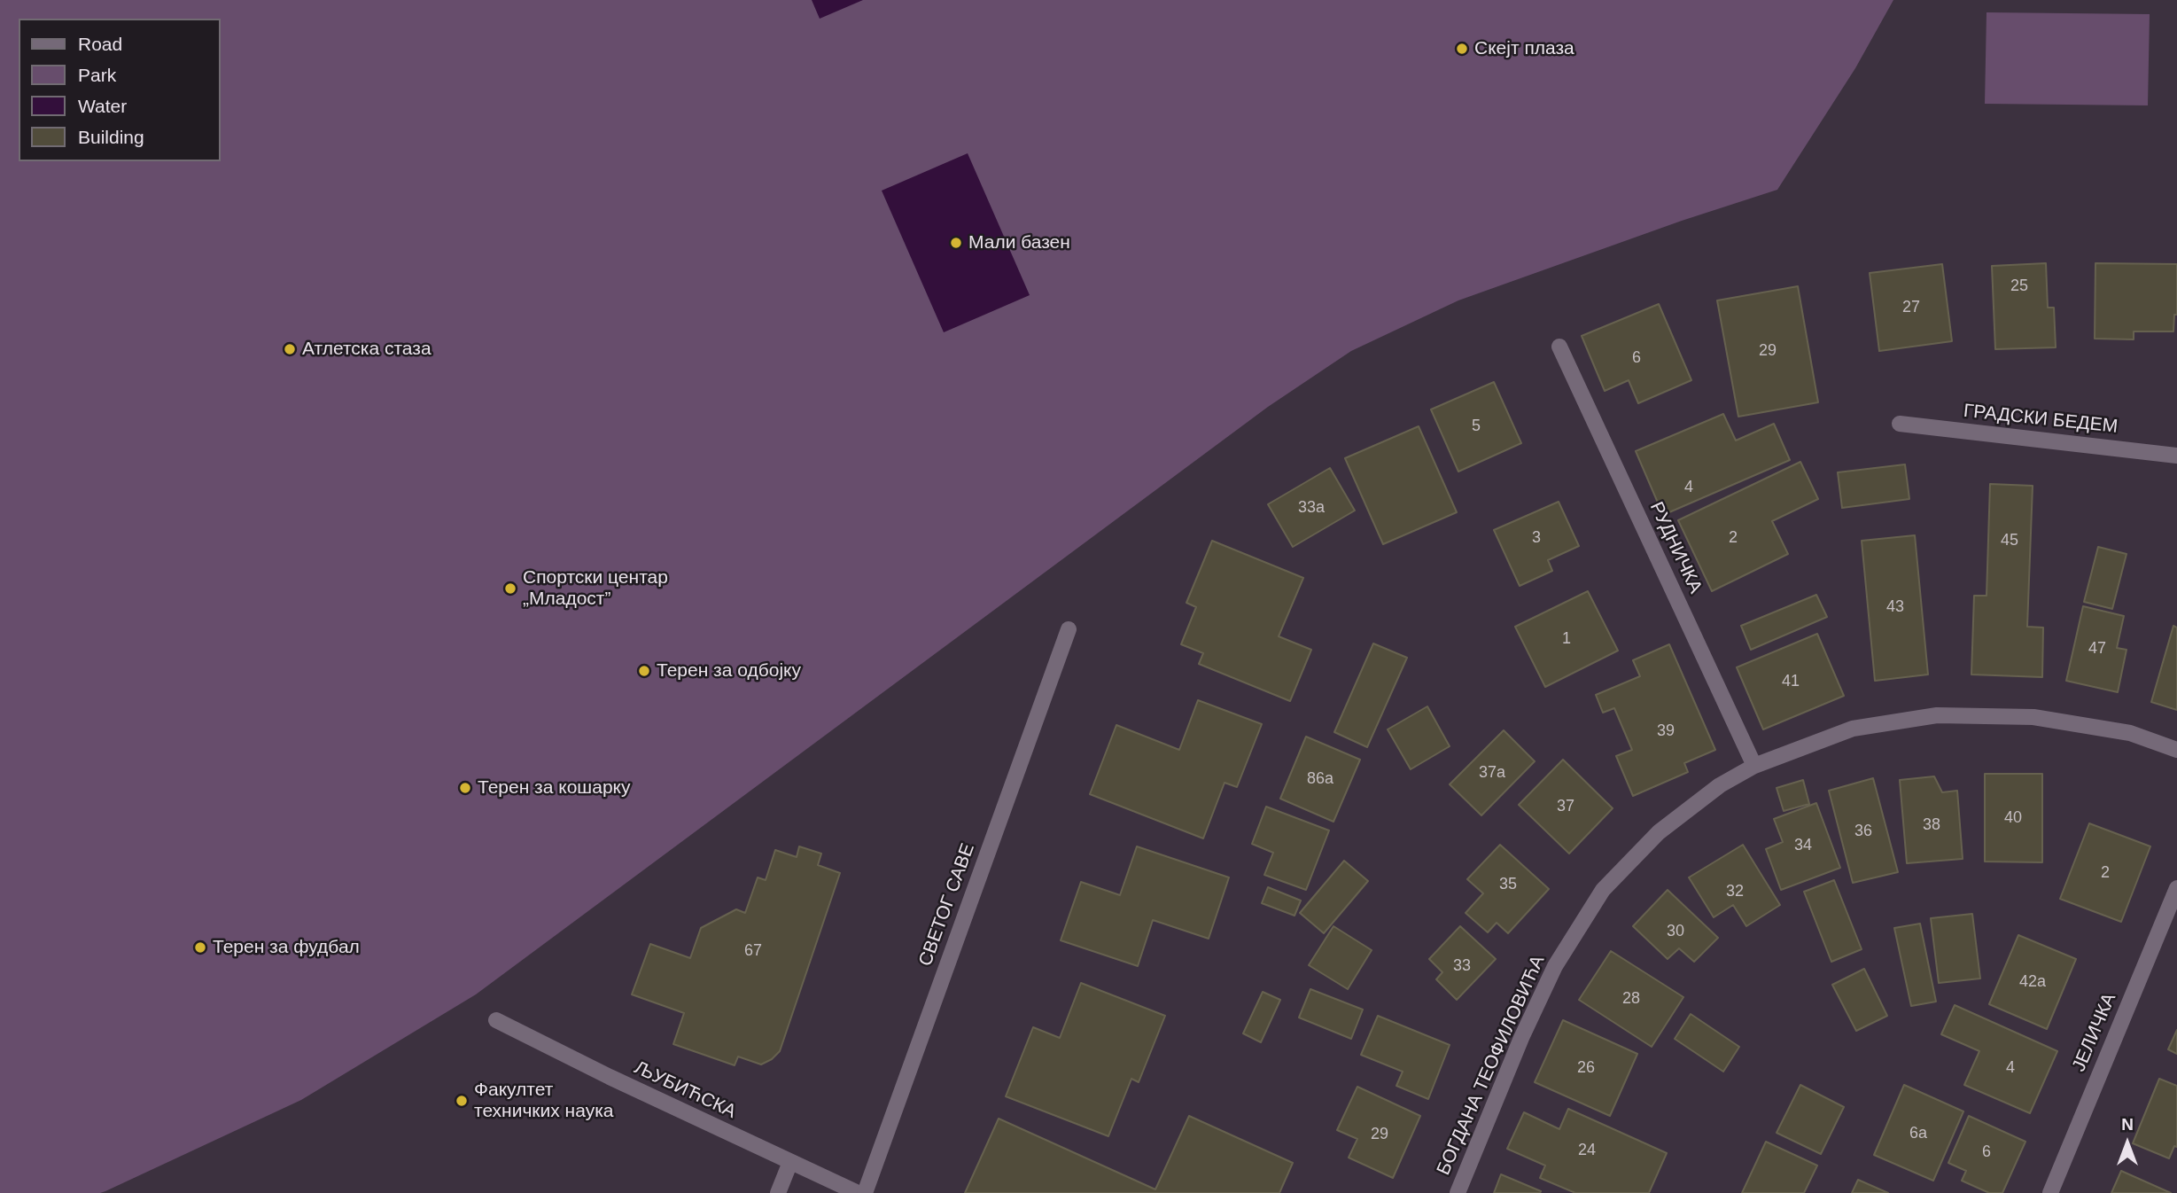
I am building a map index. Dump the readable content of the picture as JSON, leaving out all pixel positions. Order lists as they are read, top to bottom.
{
  "streets": {
    "street": [
      "ГРАДСКИ БЕДЕМ",
      "РУДНИЧКА",
      "СВЕТОГ САВЕ",
      "ЈЕЛИЧКА",
      "БОГДАНА ТЕОФИЛОВИЋА",
      "ЉУБИЋСКА"
    ]
  },
  "crossings": [
    ["РУДНИЧКА", "БОГДАНА ТЕОФИЛОВИЋА"]
  ],
  "places": [
    "Скејт плаза",
    "Мали базен",
    "Атлетска стаза",
    "Спортски центар „Младост”",
    "Терен за одбојку",
    "Терен за кошарку",
    "Терен за фудбал",
    "Факултет техничких наука"
  ],
  "house_numbers": [
    "25",
    "27",
    "29",
    "6",
    "5",
    "4",
    "33a",
    "3",
    "2",
    "45",
    "43",
    "1",
    "47",
    "41",
    "39",
    "37a",
    "86a",
    "37",
    "40",
    "38",
    "36",
    "34",
    "2",
    "35",
    "32",
    "30",
    "67",
    "33",
    "42a",
    "28",
    "26",
    "4",
    "6a",
    "29",
    "24",
    "6"
  ],
  "legend": [
    "Road",
    "Park",
    "Water",
    "Building"
  ],
  "north": "top"
}
